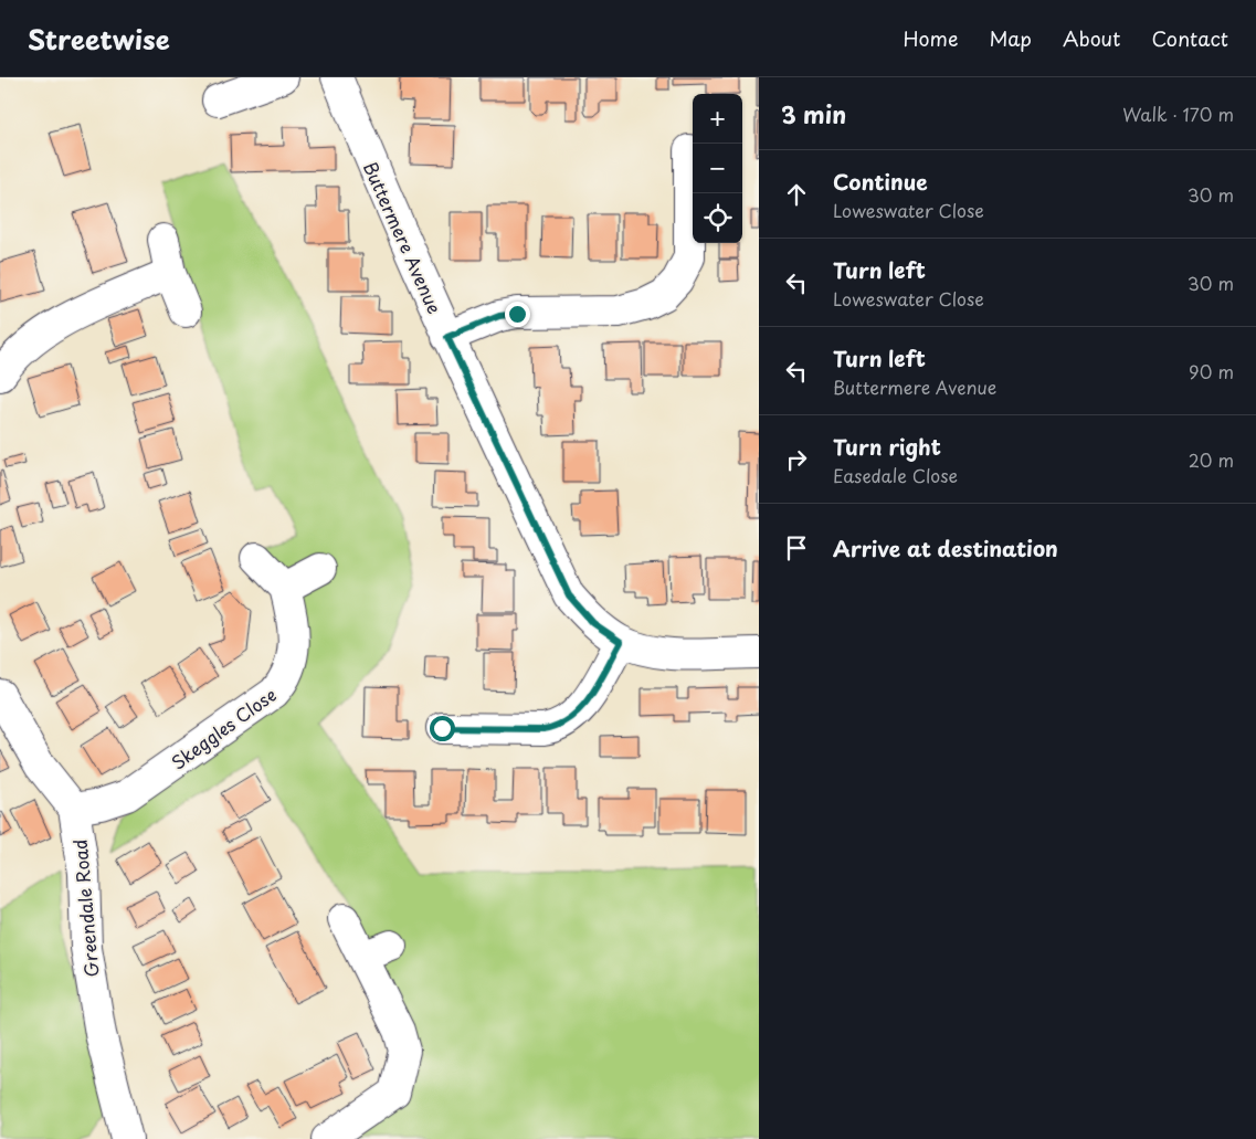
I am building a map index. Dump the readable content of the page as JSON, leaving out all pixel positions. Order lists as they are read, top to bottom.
{
  "streets": {
    "street": ["Buttermere Avenue", "Skeggles Close", "Greendale Road"]
  },
  "crossings": [
    ["Skeggles Close", "Greendale Road"]
  ],
  "page": {
    "header": "Streetwise",
    "nav": [
      "Home",
      "Map",
      "About",
      "Contact"
    ],
    "heading": ["3 min", "Walk · 170 m"],
    "map_buttons": ["+", "−"],
    "list": [
      ["Continue", "Loweswater Close", "30 m"],
      ["Turn left", "Loweswater Close", "30 m"],
      ["Turn left", "Buttermere Avenue", "90 m"],
      ["Turn right", "Easedale Close", "20 m"],
      "Arrive at destination"
    ]
  }
}
